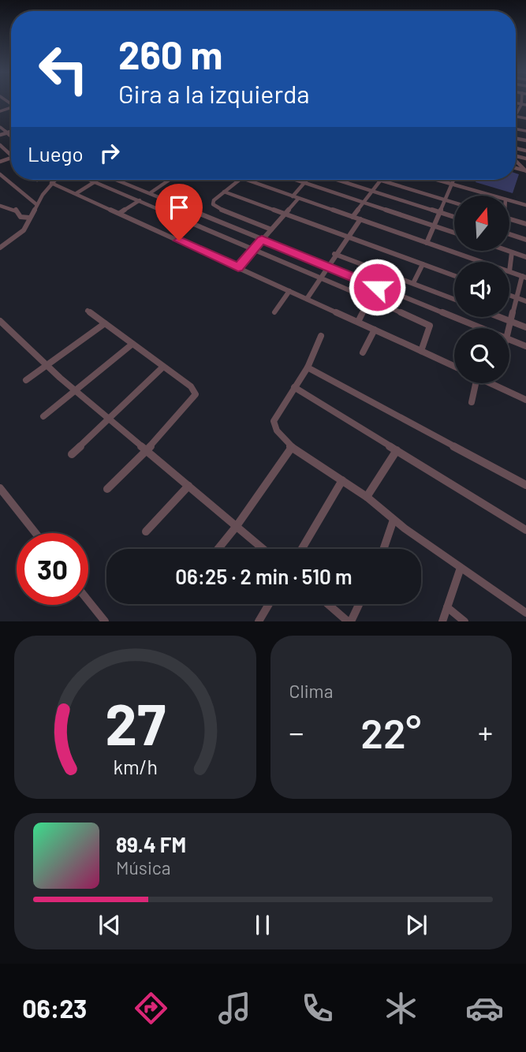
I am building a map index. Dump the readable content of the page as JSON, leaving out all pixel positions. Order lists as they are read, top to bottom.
{
  "north": "top",
  "page": {
    "turn": ["260 m", "Gira a la izquierda"],
    "then": "Luego",
    "limit": "30",
    "trip": "06:25 · 2 min · 510 m",
    "tile": "Clima",
    "heat": ["−", "22°", "+"],
    "song": ["89.4 FM", "Música"],
    "tabs": "06:23",
    "gauge": ["27", "km/h"]
  }
}
